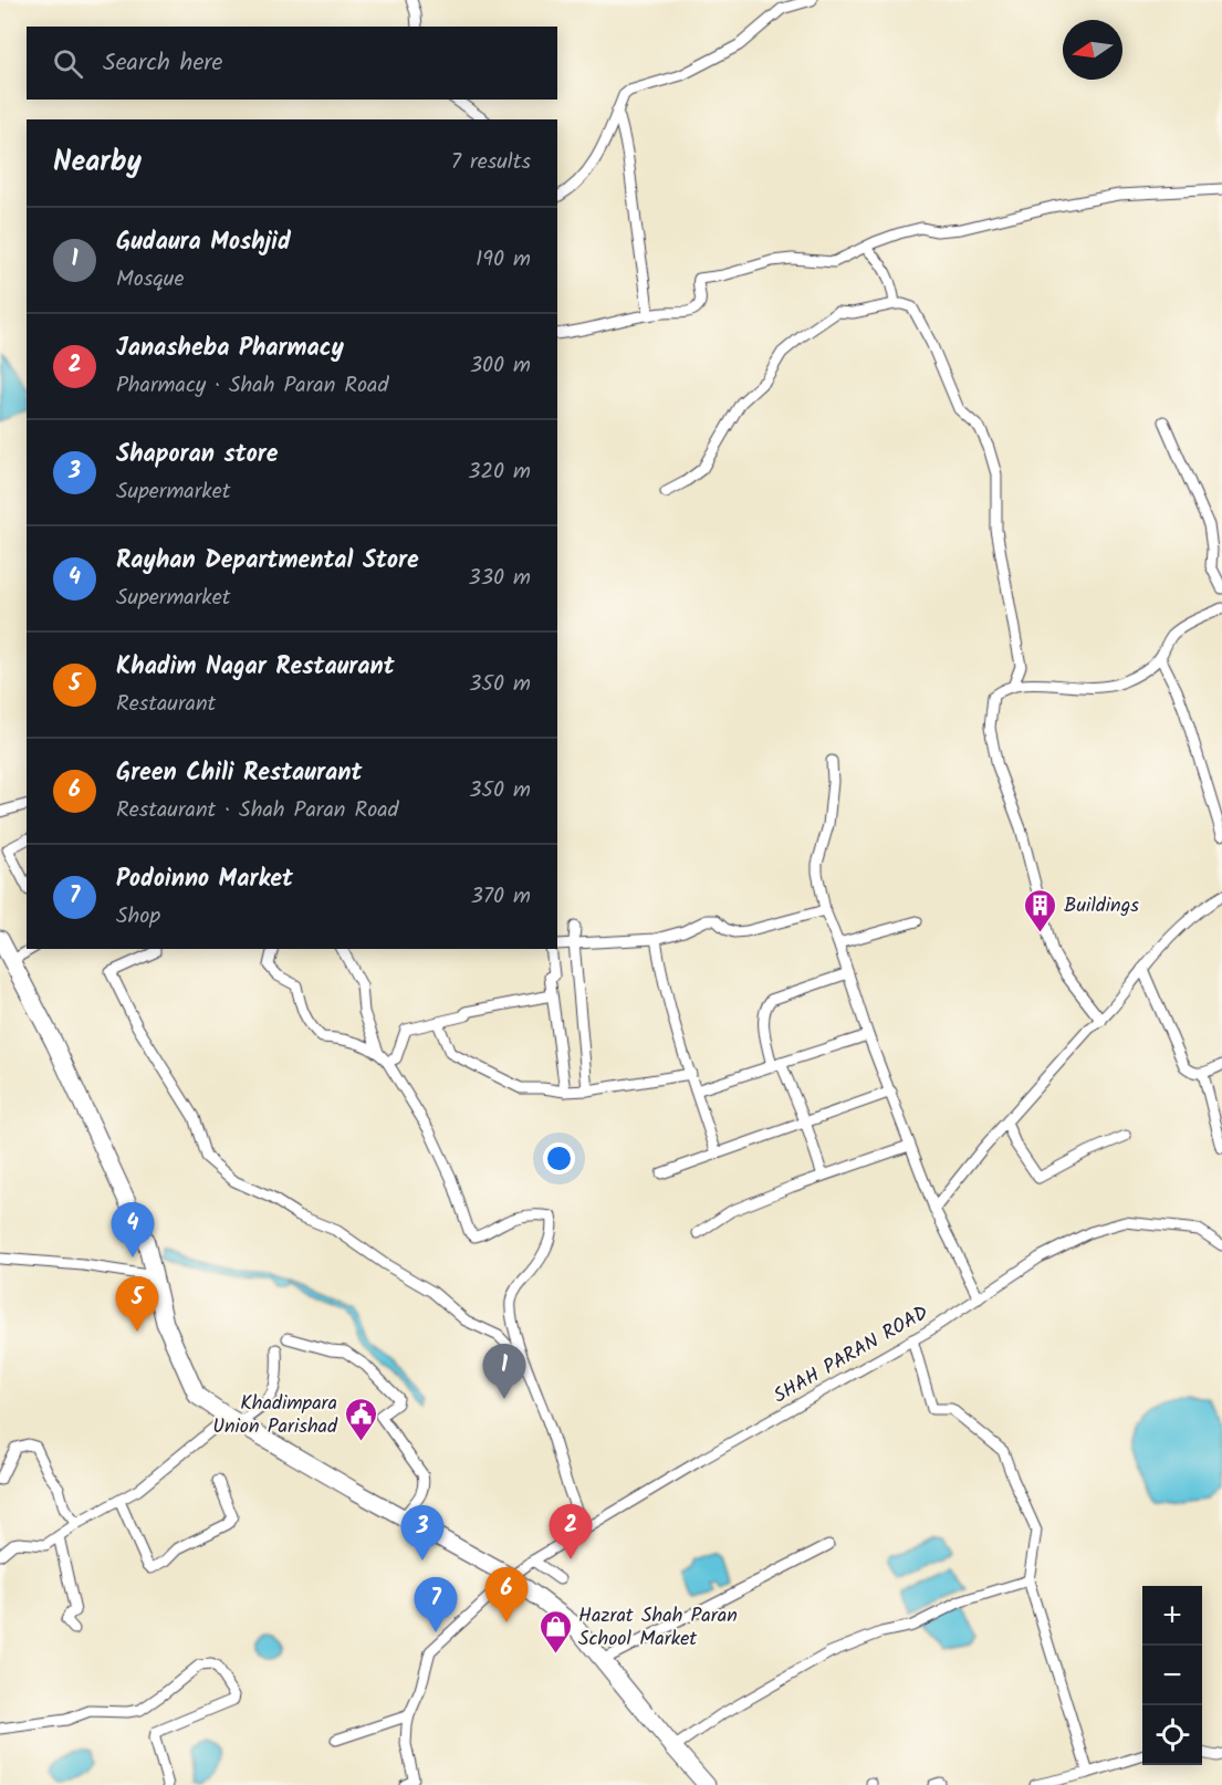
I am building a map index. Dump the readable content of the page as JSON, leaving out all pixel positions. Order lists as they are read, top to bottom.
{
  "streets": {
    "street": ["SHAH PARAN ROAD"]
  },
  "places": {
    "building": ["Buildings"],
    "public building": ["Khadimpara Union Parishad"],
    "shop": ["Hazrat Shah Paran School Market"]
  },
  "north": "left",
  "page": {
    "search": "Search here",
    "heading": ["Nearby", "7 results"],
    "list": [
      {
        "mark": "1",
        "name": "Gudaura Moshjid",
        "note": "Mosque",
        "value": "190 m"
      },
      {
        "mark": "2",
        "name": "Janasheba Pharmacy",
        "note": "Pharmacy · Shah Paran Road",
        "value": "300 m"
      },
      {
        "mark": "3",
        "name": "Shaporan store",
        "note": "Supermarket",
        "value": "320 m"
      },
      {
        "mark": "4",
        "name": "Rayhan Departmental Store",
        "note": "Supermarket",
        "value": "330 m"
      },
      {
        "mark": "5",
        "name": "Khadim Nagar Restaurant",
        "note": "Restaurant",
        "value": "350 m"
      },
      {
        "mark": "6",
        "name": "Green Chili Restaurant",
        "note": "Restaurant · Shah Paran Road",
        "value": "350 m"
      },
      {
        "mark": "7",
        "name": "Podoinno Market",
        "note": "Shop",
        "value": "370 m"
      }
    ],
    "pins": [
      "4",
      "5",
      "1",
      "2",
      "3",
      "6",
      "7"
    ],
    "map_buttons": ["+", "−"]
  }
}
